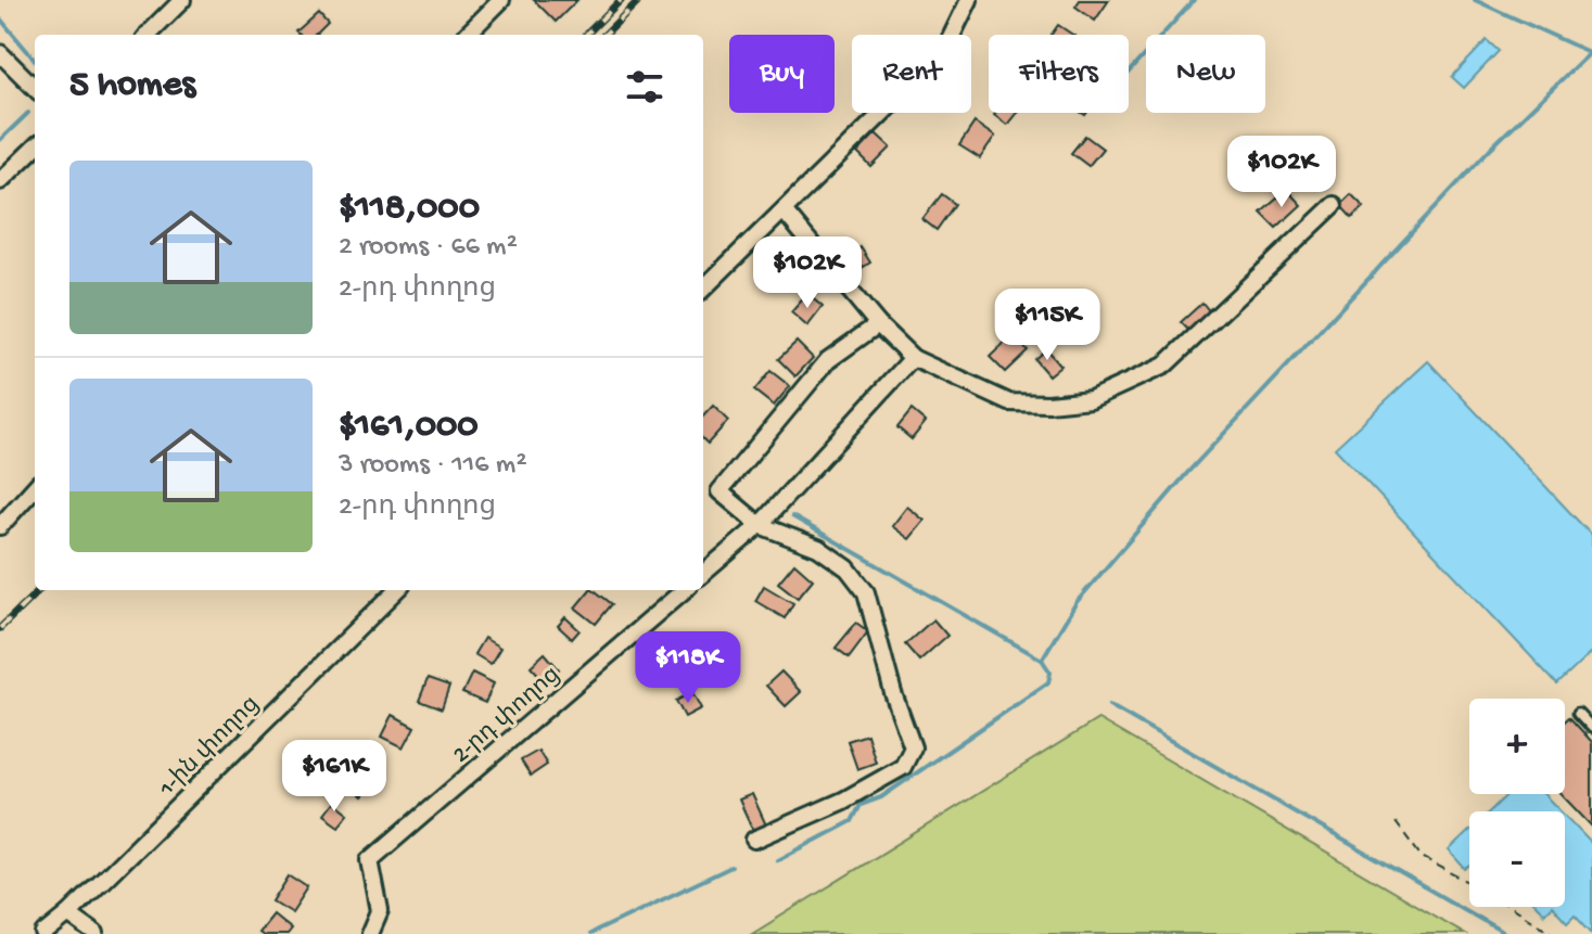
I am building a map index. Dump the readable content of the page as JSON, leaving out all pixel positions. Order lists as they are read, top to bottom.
{
  "streets": {
    "street": ["2-րդ փողոց", "1-ին փողոց"]
  },
  "page": {
    "chip": [
      "Buy",
      "Rent",
      "Filters",
      "New"
    ],
    "heading": "5 homes",
    "price": [
      "$102K",
      "$102K",
      "$115K",
      "$118K",
      "$161K"
    ],
    "list": [
      {
        "name": "$118,000",
        "note": "2 rooms · 66 m² · 2-րդ փողոց"
      },
      {
        "name": "$161,000",
        "note": "3 rooms · 116 m² · 2-րդ փողոց"
      }
    ],
    "map_buttons": ["+", "−"]
  }
}
